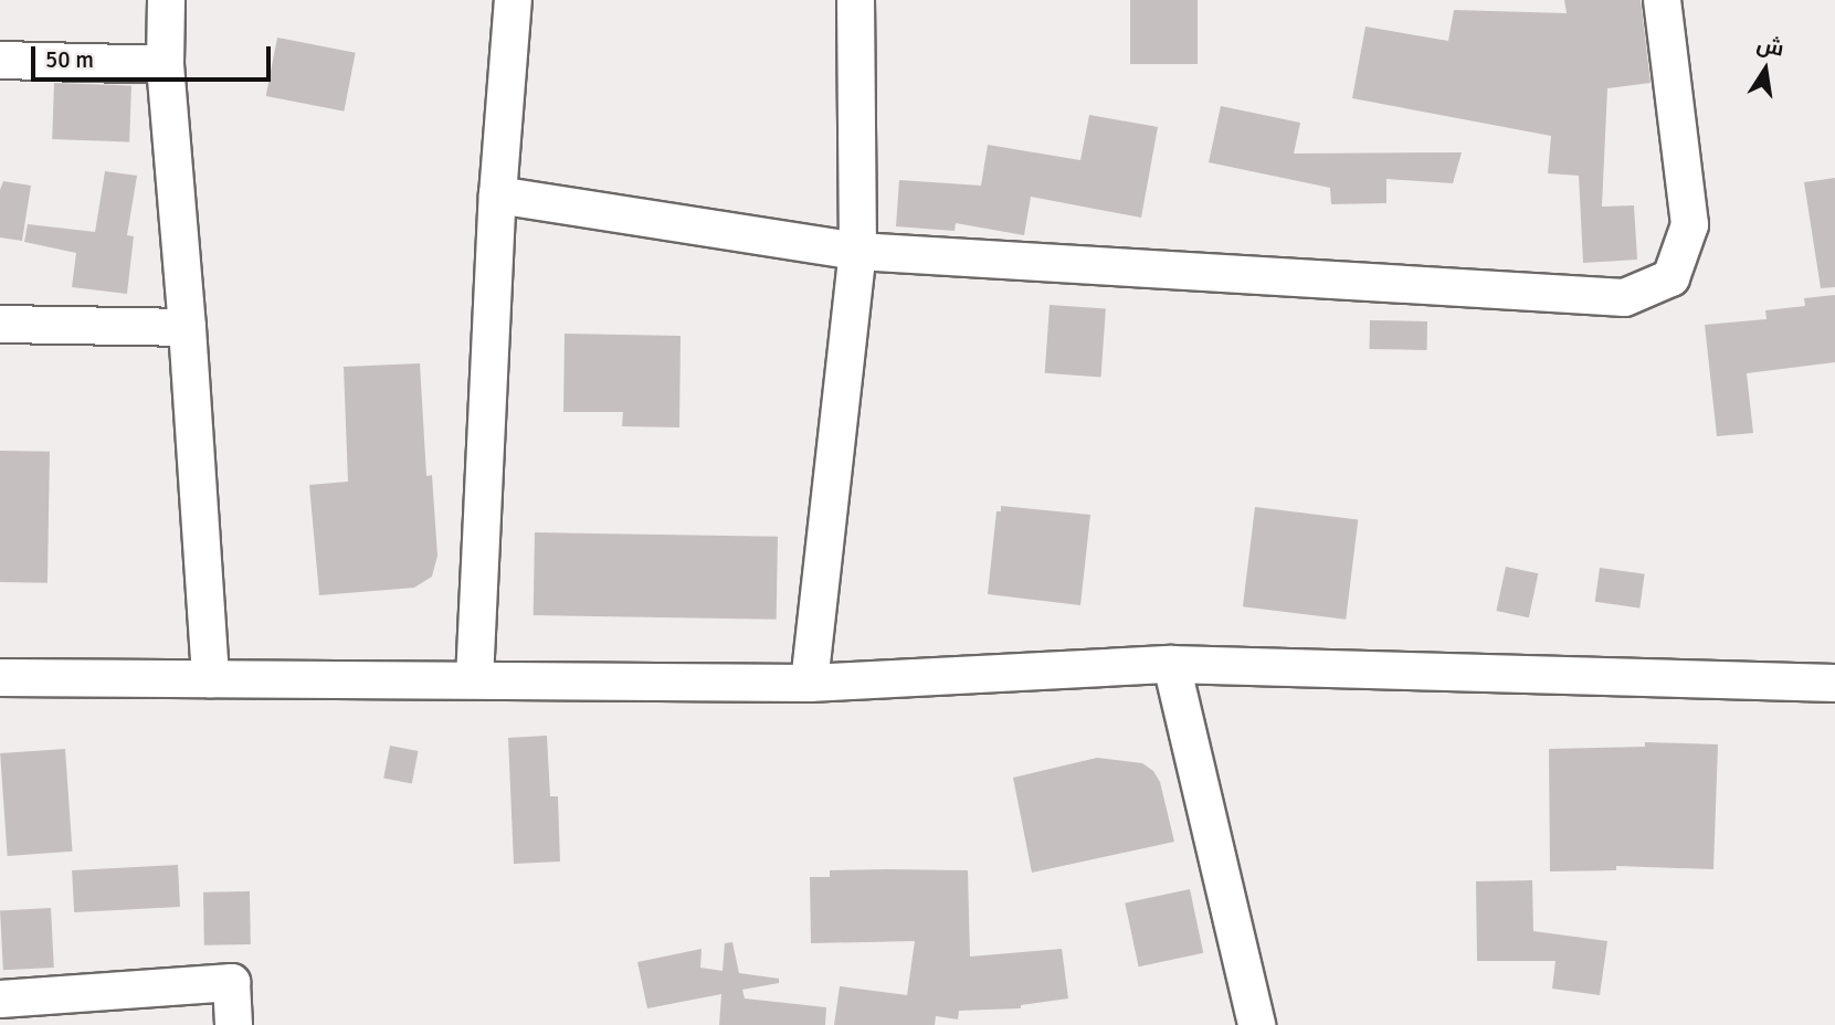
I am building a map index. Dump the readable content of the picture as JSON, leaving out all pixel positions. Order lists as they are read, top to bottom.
{
  "scale_bar": "50 m",
  "north": "top"
}
